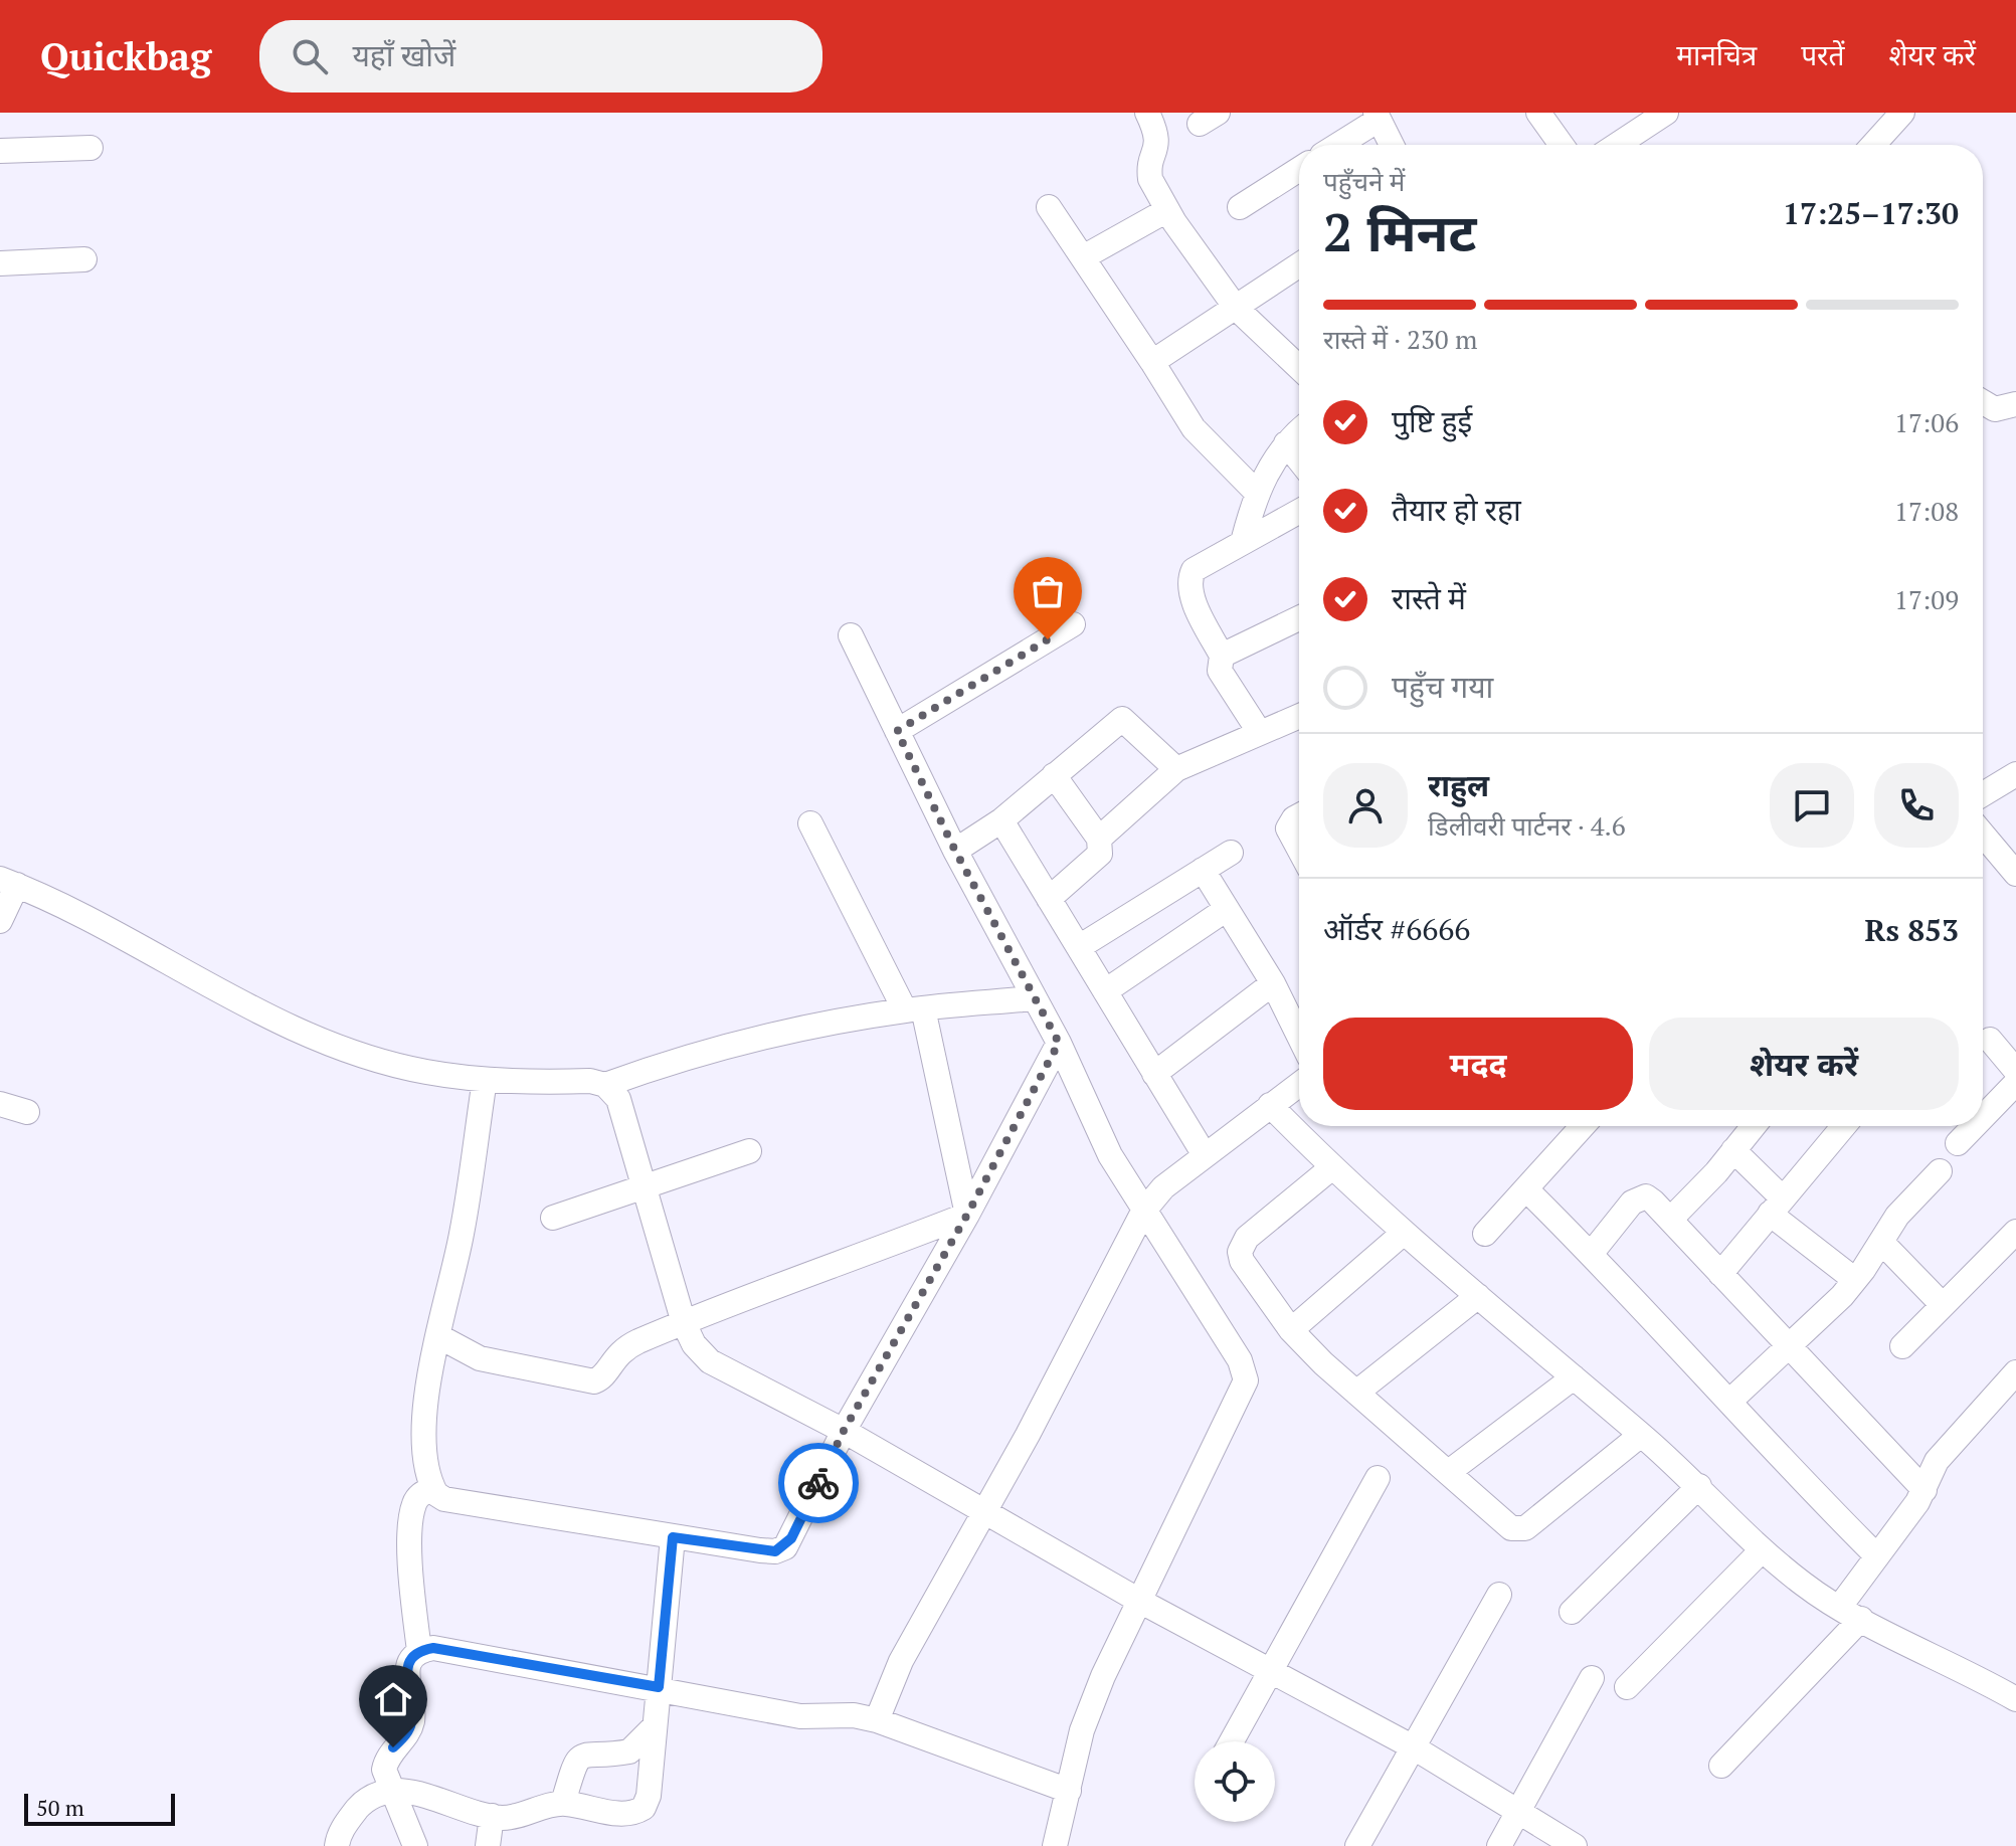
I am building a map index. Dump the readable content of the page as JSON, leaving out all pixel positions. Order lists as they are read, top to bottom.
{
  "scale_bar": "50 m",
  "page": {
    "header": "Quickbag",
    "search": "यहाँ खोजें",
    "nav": ["मानचित्र", "परतें", "शेयर करें"],
    "heading": ["2 मिनट", "पहुँचने में", "17:25–17:30"],
    "panel": [
      "राहुल",
      "डिलीवरी पार्टनर · 4.6",
      "ऑर्डर #6666",
      "Rs 853"
    ],
    "bar": "रास्ते में · 230 m",
    "list": [
      ["पुष्टि हुई", "17:06"],
      ["तैयार हो रहा", "17:08"],
      ["रास्ते में", "17:09"],
      "पहुँच गया"
    ],
    "buttons": ["मदद", "शेयर करें"],
    "scale": "50 m"
  }
}
